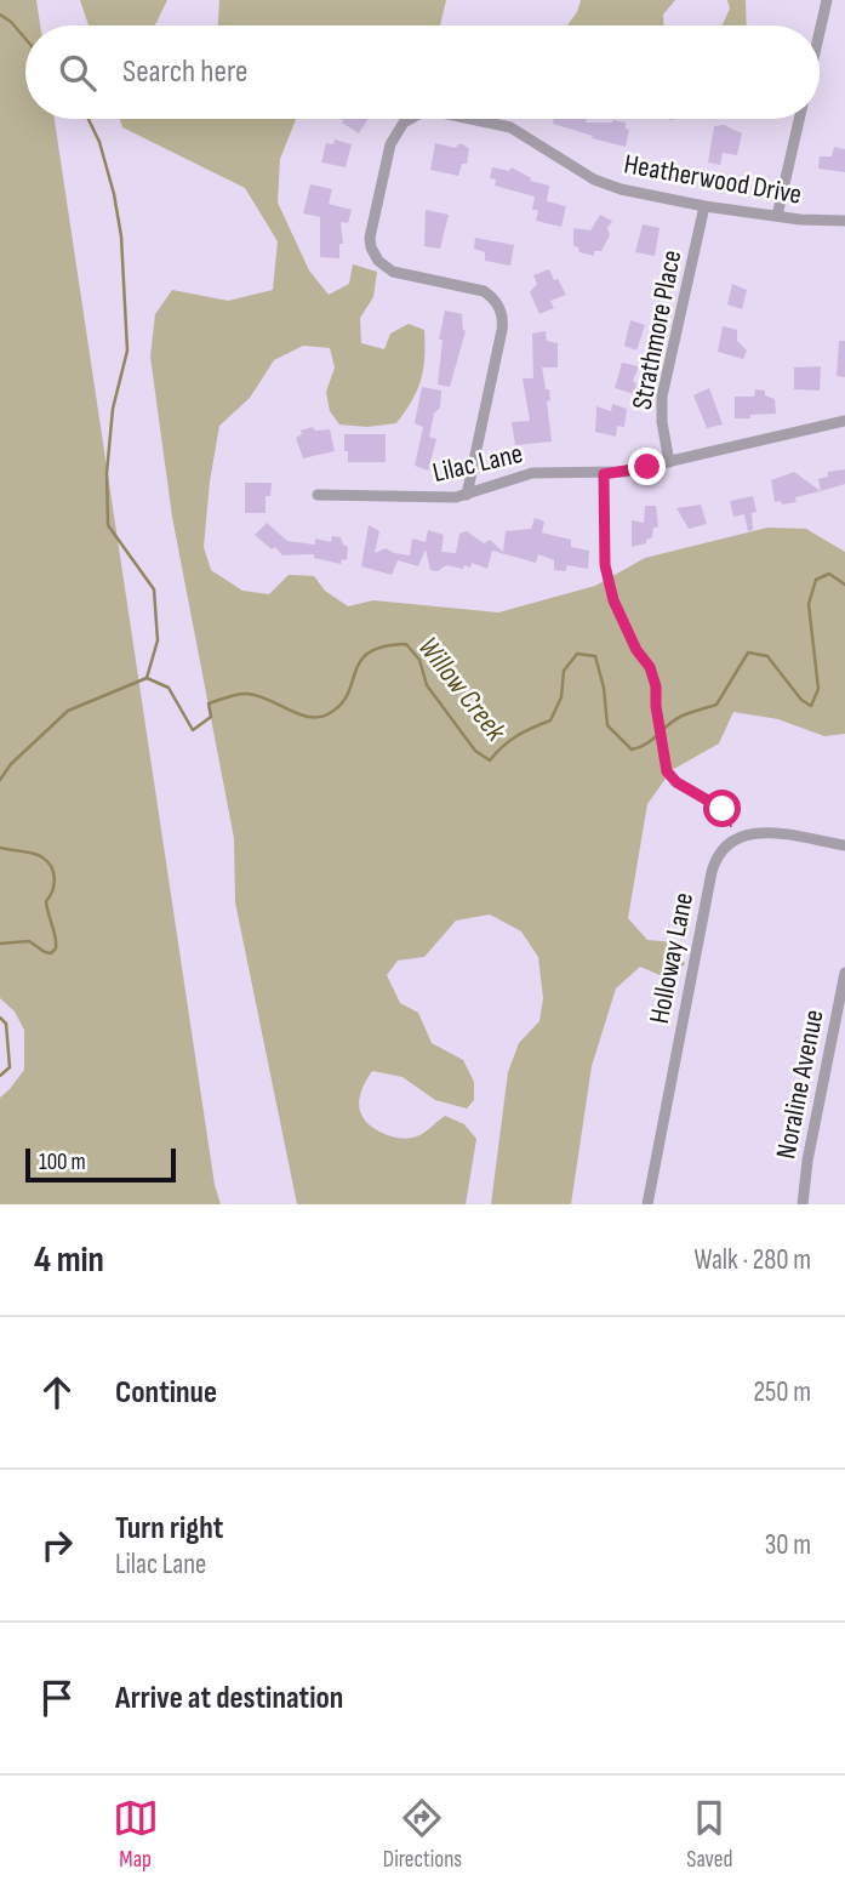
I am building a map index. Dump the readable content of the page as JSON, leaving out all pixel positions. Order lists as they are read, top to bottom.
{
  "streets": {
    "street": [
      "Heatherwood Drive",
      "Strathmore Place",
      "Lilac Lane",
      "Holloway Lane",
      "Noraline Avenue"
    ]
  },
  "crossings": [
    ["Heatherwood Drive", "Strathmore Place"],
    ["Heatherwood Drive", "Lilac Lane"],
    ["Strathmore Place", "Lilac Lane"]
  ],
  "water": ["Willow Creek"],
  "scale_bar": "100 m",
  "page": {
    "search": "Search here",
    "scale": "100 m",
    "heading": ["4 min", "Walk · 280 m"],
    "list": [
      ["Continue", "250 m"],
      ["Turn right", "Lilac Lane", "30 m"],
      "Arrive at destination"
    ],
    "nav": ["Map", "Directions", "Saved"]
  }
}
